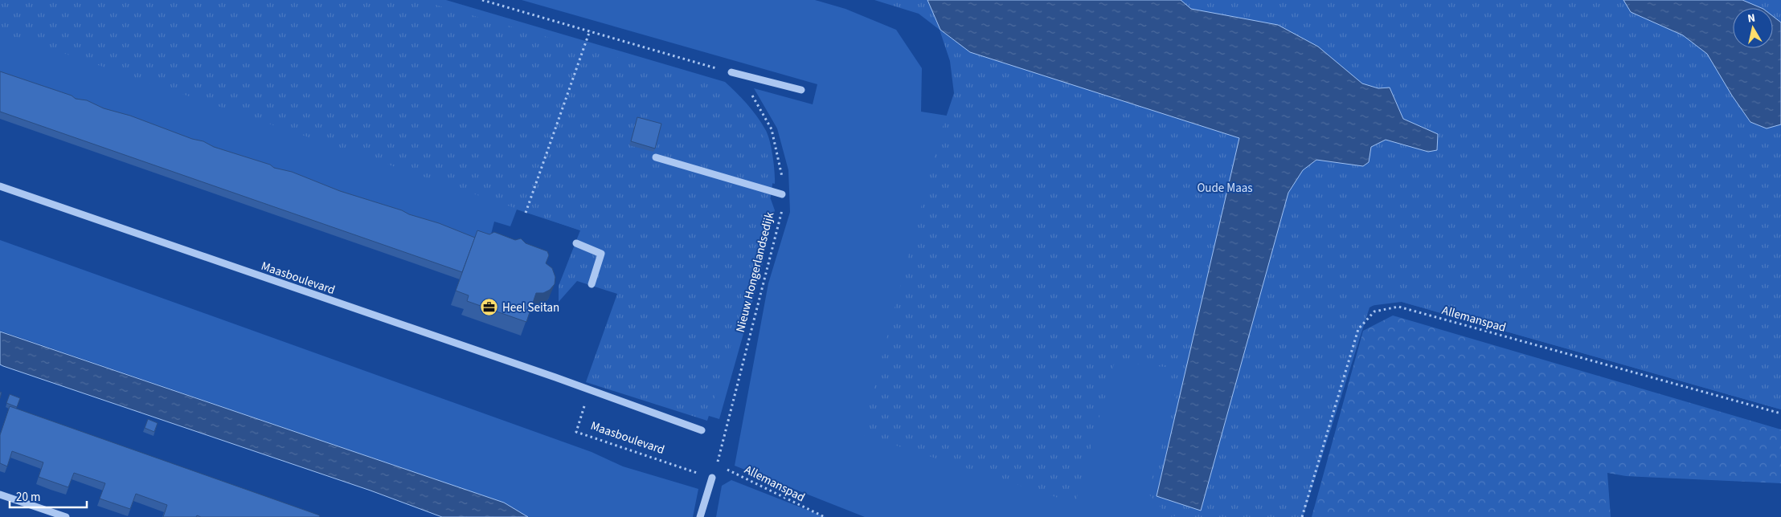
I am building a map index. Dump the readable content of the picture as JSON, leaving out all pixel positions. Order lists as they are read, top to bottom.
{
  "streets": {
    "street": ["Maasboulevard"],
    "path": ["Nieuw Hongerlandsedijk", "Allemanspad"]
  },
  "parks": ["Oude Maas"],
  "places": {
    "office": ["Heel Seitan"]
  },
  "scale_bar": "20 m",
  "north": "top"
}
